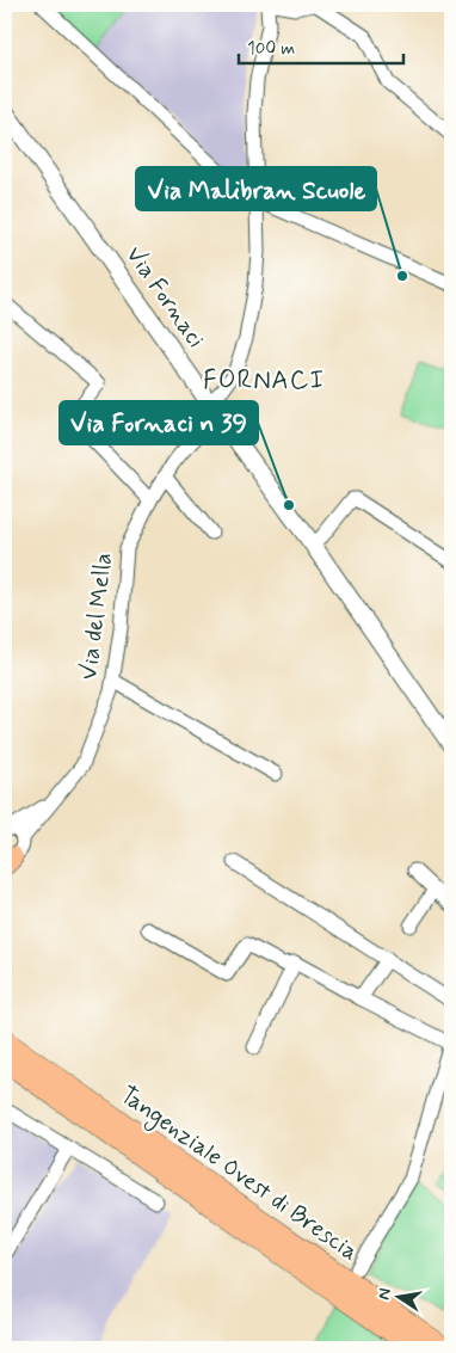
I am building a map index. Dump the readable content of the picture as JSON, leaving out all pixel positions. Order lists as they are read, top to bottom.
{
  "streets": {
    "main road": ["Tangenziale Ovest di Brescia"],
    "street": ["Via Fornaci", "Via del Mella"]
  },
  "crossings": [
    ["Via Fornaci", "Via del Mella"]
  ],
  "districts": ["FORNACI"],
  "places": ["Via Malibran Scuole", "Via Fornaci n 39"],
  "scale_bar": "100 m",
  "north": "left"
}
